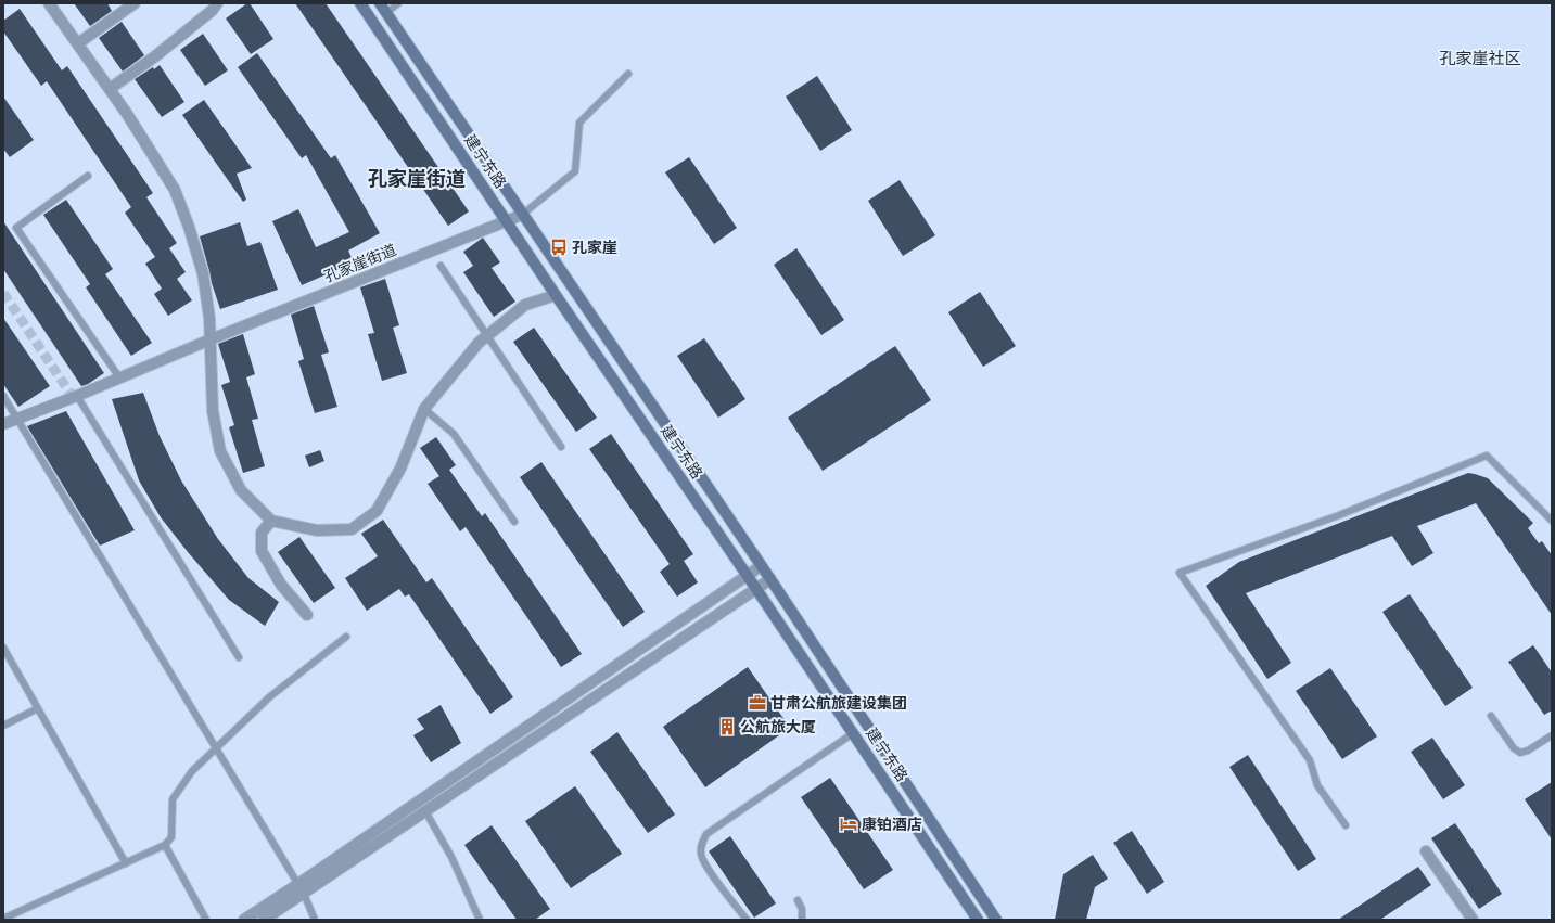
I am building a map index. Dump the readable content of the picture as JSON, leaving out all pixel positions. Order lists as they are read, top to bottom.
{
  "streets": {
    "main road": ["建宁东路"],
    "street": ["孔家崖街道"]
  },
  "crossings": [
    ["建宁东路", "孔家崖街道"]
  ],
  "districts": ["孔家崖社区", "孔家崖街道"],
  "places": {
    "bus stop": ["孔家崖"],
    "office": ["甘肃公航旅建设集团"],
    "building": ["公航旅大厦"],
    "hotel": ["康铂酒店"]
  }
}
